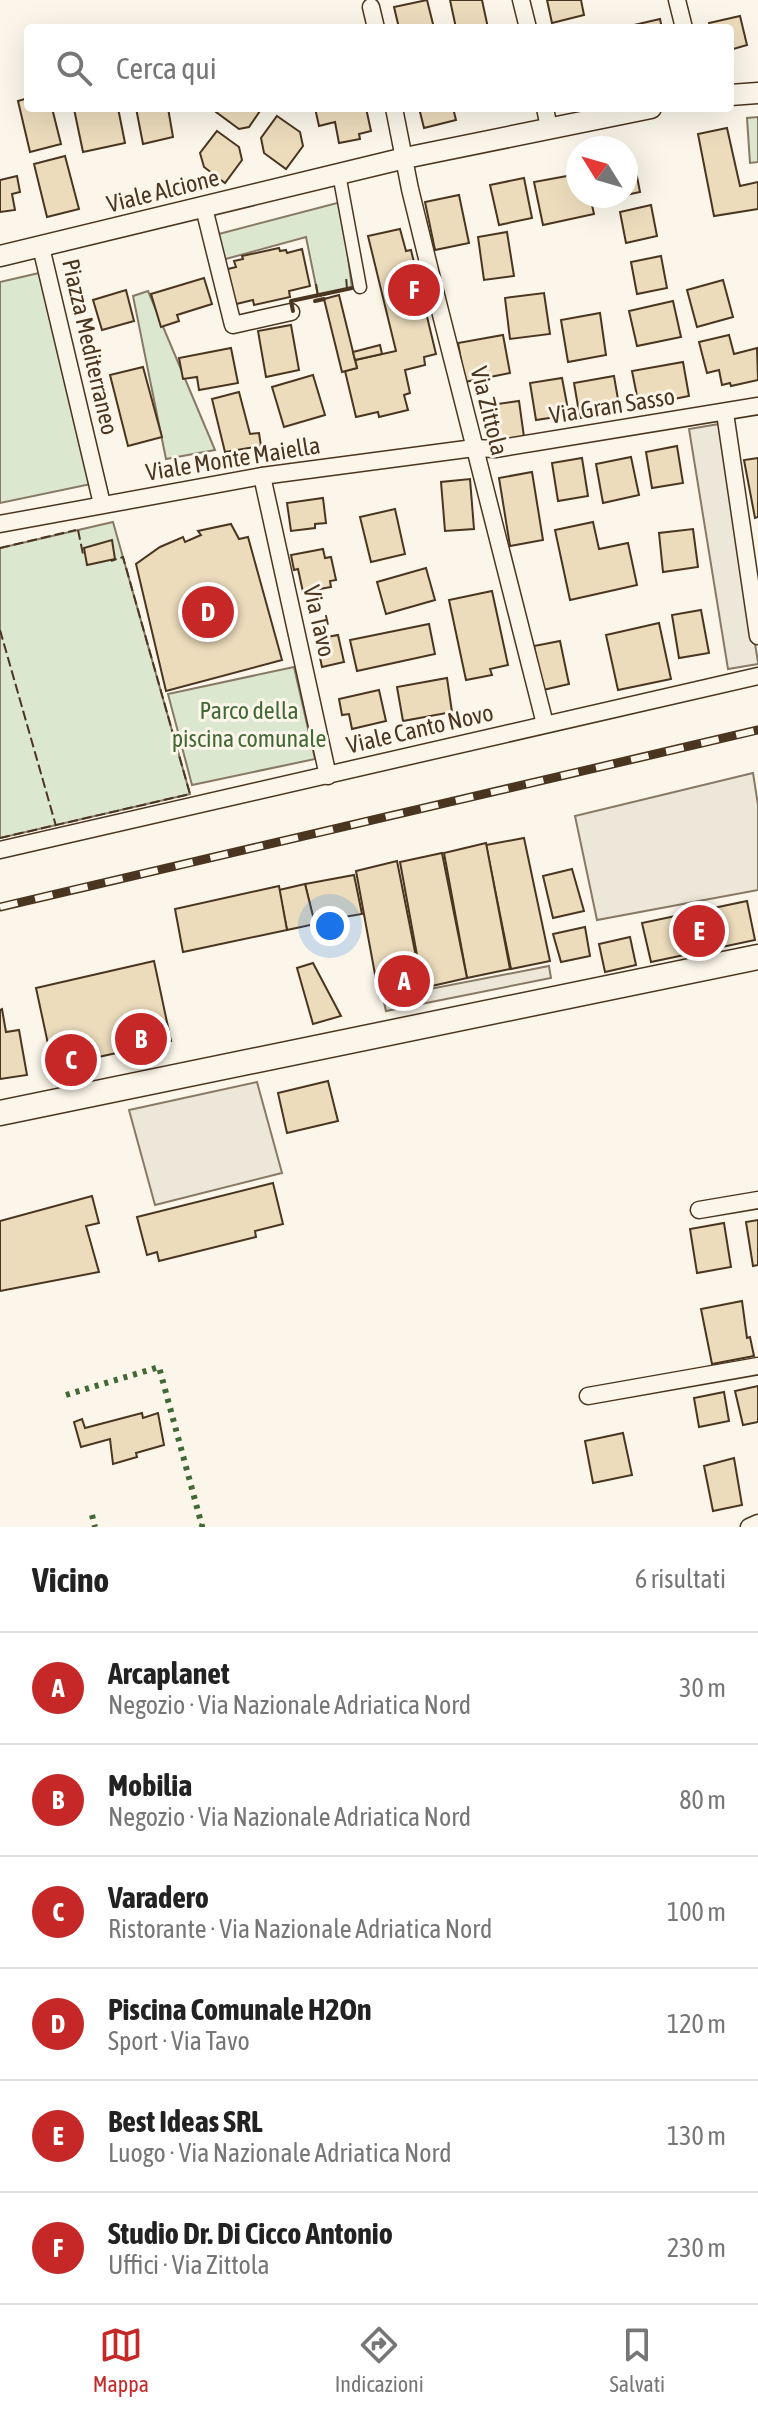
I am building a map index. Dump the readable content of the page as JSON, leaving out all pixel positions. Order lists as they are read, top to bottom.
{
  "streets": {
    "street": [
      "Viale Alcione",
      "Piazza Mediterraneo",
      "Via Gran Sasso",
      "Via Zittola",
      "Viale Monte Maiella",
      "Via Tavo",
      "Viale Canto Novo"
    ]
  },
  "crossings": [
    ["Viale Alcione", "Piazza Mediterraneo"],
    ["Viale Alcione", "Via Zittola"],
    ["Piazza Mediterraneo", "Viale Monte Maiella"],
    ["Via Gran Sasso", "Via Zittola"],
    ["Via Gran Sasso", "Viale Monte Maiella"],
    ["Via Zittola", "Viale Monte Maiella"],
    ["Via Zittola", "Viale Canto Novo"],
    ["Viale Monte Maiella", "Via Tavo"],
    ["Via Tavo", "Viale Canto Novo"]
  ],
  "parks": ["Parco della piscina comunale"],
  "north": "top left",
  "page": {
    "search": "Cerca qui",
    "pins": [
      "F",
      "D",
      "E",
      "A",
      "B",
      "C"
    ],
    "heading": ["Vicino", "6 risultati"],
    "list": [
      {
        "mark": "A",
        "name": "Arcaplanet",
        "note": "Negozio · Via Nazionale Adriatica Nord",
        "value": "30 m"
      },
      {
        "mark": "B",
        "name": "Mobilia",
        "note": "Negozio · Via Nazionale Adriatica Nord",
        "value": "80 m"
      },
      {
        "mark": "C",
        "name": "Varadero",
        "note": "Ristorante · Via Nazionale Adriatica Nord",
        "value": "100 m"
      },
      {
        "mark": "D",
        "name": "Piscina Comunale H2On",
        "note": "Sport · Via Tavo",
        "value": "120 m"
      },
      {
        "mark": "E",
        "name": "Best Ideas SRL",
        "note": "Luogo · Via Nazionale Adriatica Nord",
        "value": "130 m"
      },
      {
        "mark": "F",
        "name": "Studio Dr. Di Cicco Antonio",
        "note": "Uffici · Via Zittola",
        "value": "230 m"
      }
    ],
    "nav": ["Mappa", "Indicazioni", "Salvati"]
  }
}
